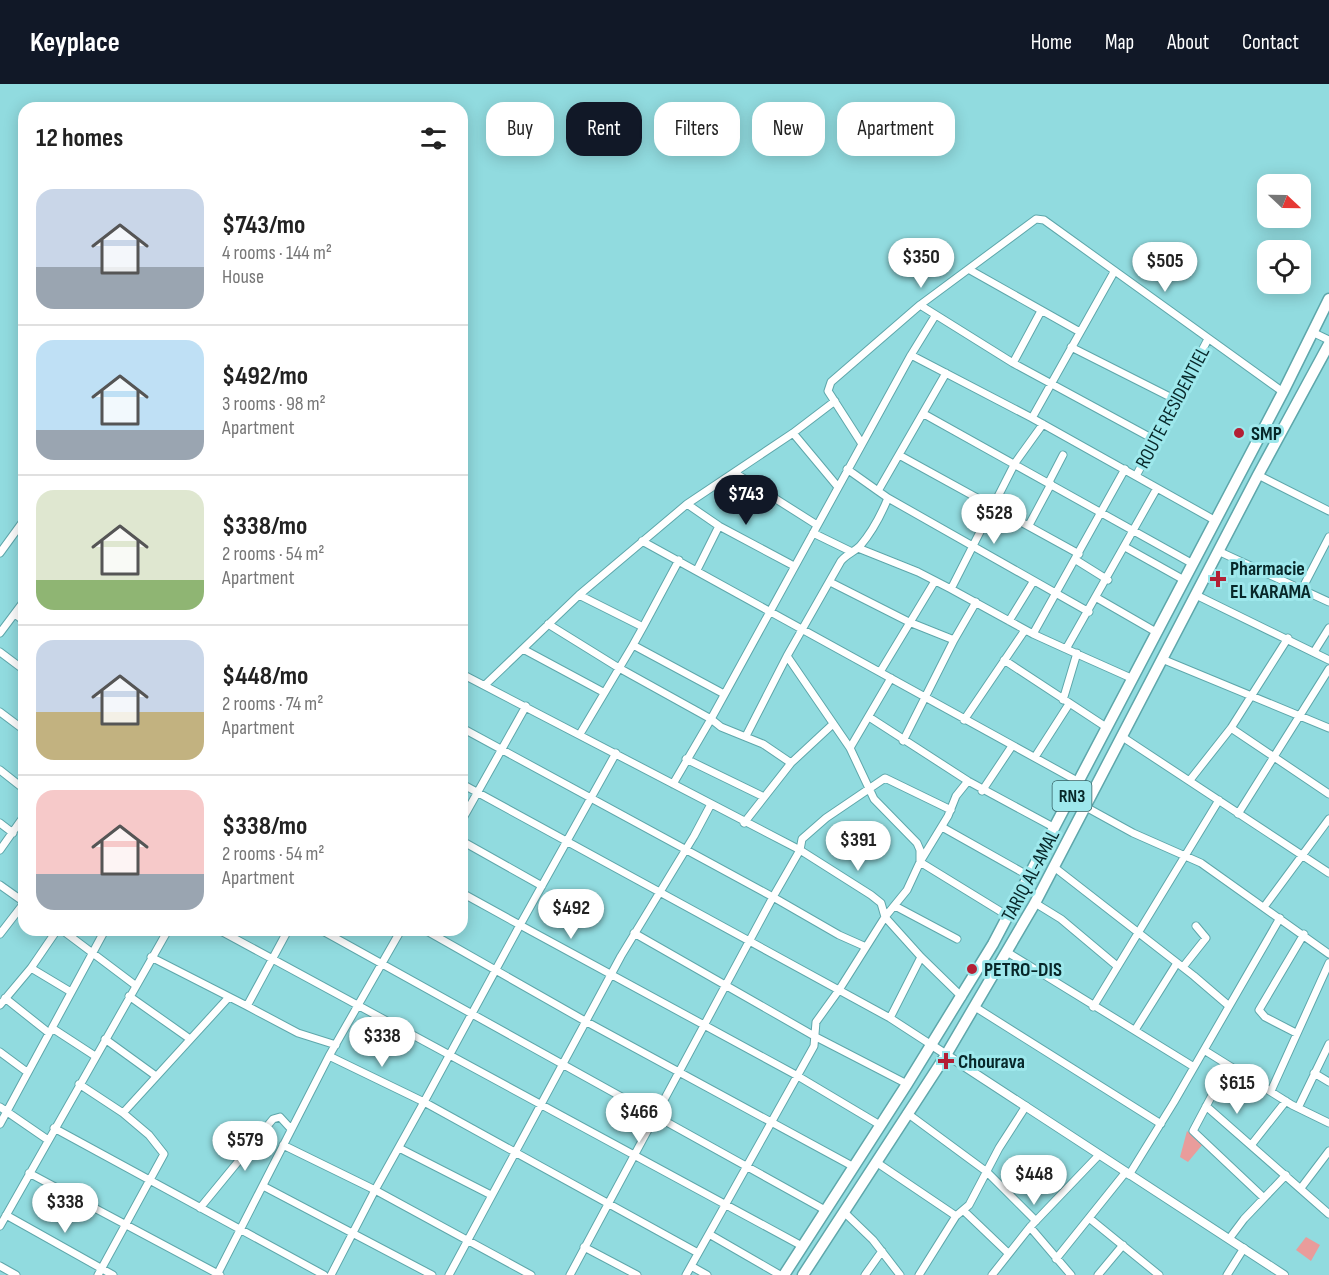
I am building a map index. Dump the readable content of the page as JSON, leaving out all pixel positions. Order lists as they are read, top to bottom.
{
  "streets": {
    "highway": ["RN3", "TARIQ AL-AMAL"],
    "street": ["ROUTE RESIDENTIEL"]
  },
  "crossings": [
    ["ROUTE RESIDENTIEL", "TARIQ AL-AMAL"]
  ],
  "places": {
    "other": ["SMP", "PETRO-DIS"],
    "health": ["Pharmacie EL KARAMA", "Chourava"]
  },
  "north": "right",
  "page": {
    "header": "Keyplace",
    "nav": [
      "Home",
      "Map",
      "About",
      "Contact"
    ],
    "chip": [
      "Buy",
      "Rent",
      "Filters",
      "New",
      "Apartment"
    ],
    "heading": "12 homes",
    "list": [
      {
        "name": "$743/mo",
        "note": "4 rooms · 144 m² · House"
      },
      {
        "name": "$492/mo",
        "note": "3 rooms · 98 m² · Apartment"
      },
      {
        "name": "$338/mo",
        "note": "2 rooms · 54 m² · Apartment"
      },
      {
        "name": "$448/mo",
        "note": "2 rooms · 74 m² · Apartment"
      },
      {
        "name": "$338/mo",
        "note": "2 rooms · 54 m² · Apartment"
      }
    ],
    "price": [
      "$350",
      "$505",
      "$743",
      "$528",
      "$391",
      "$492",
      "$338",
      "$615",
      "$466",
      "$579",
      "$448",
      "$338"
    ]
  }
}
